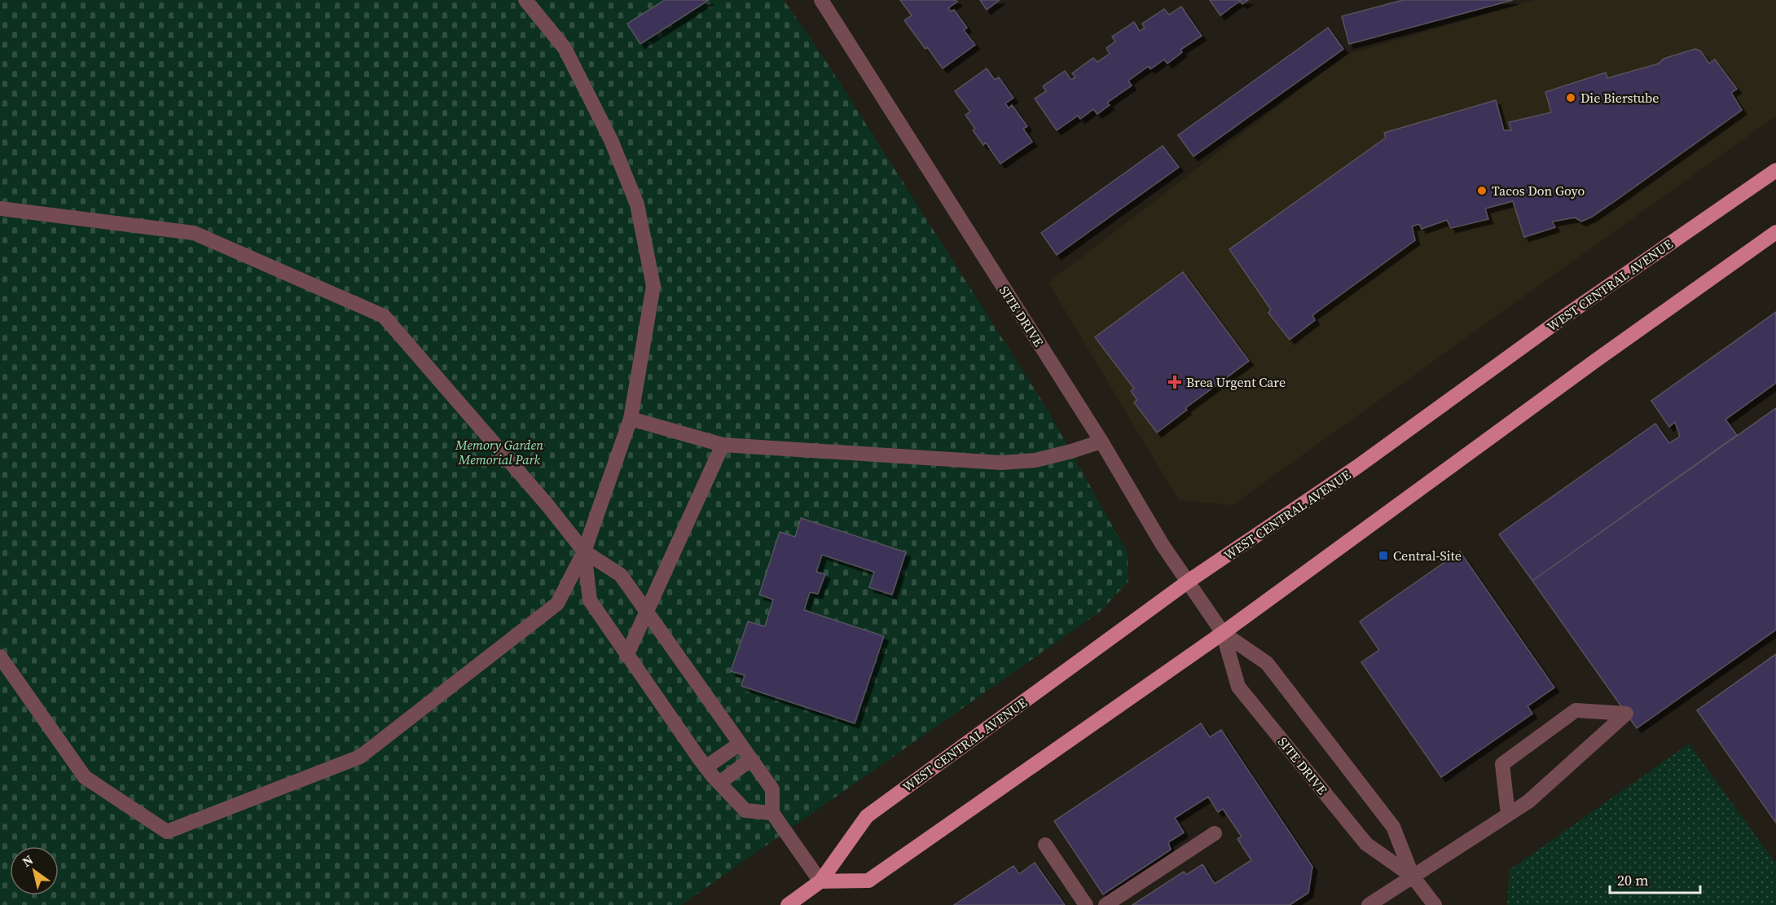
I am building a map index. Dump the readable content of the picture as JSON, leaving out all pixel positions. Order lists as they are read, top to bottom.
{
  "streets": {
    "main road": ["WEST CENTRAL AVENUE"],
    "street": ["SITE DRIVE"]
  },
  "crossings": [
    ["WEST CENTRAL AVENUE", "SITE DRIVE"]
  ],
  "parks": ["Memory Garden Memorial Park"],
  "places": {
    "other": ["Die Bierstube", "Tacos Don Goyo"],
    "health": ["Brea Urgent Care"],
    "transit": ["Central-Site"]
  },
  "scale_bar": "20 m",
  "north": "top left"
}
